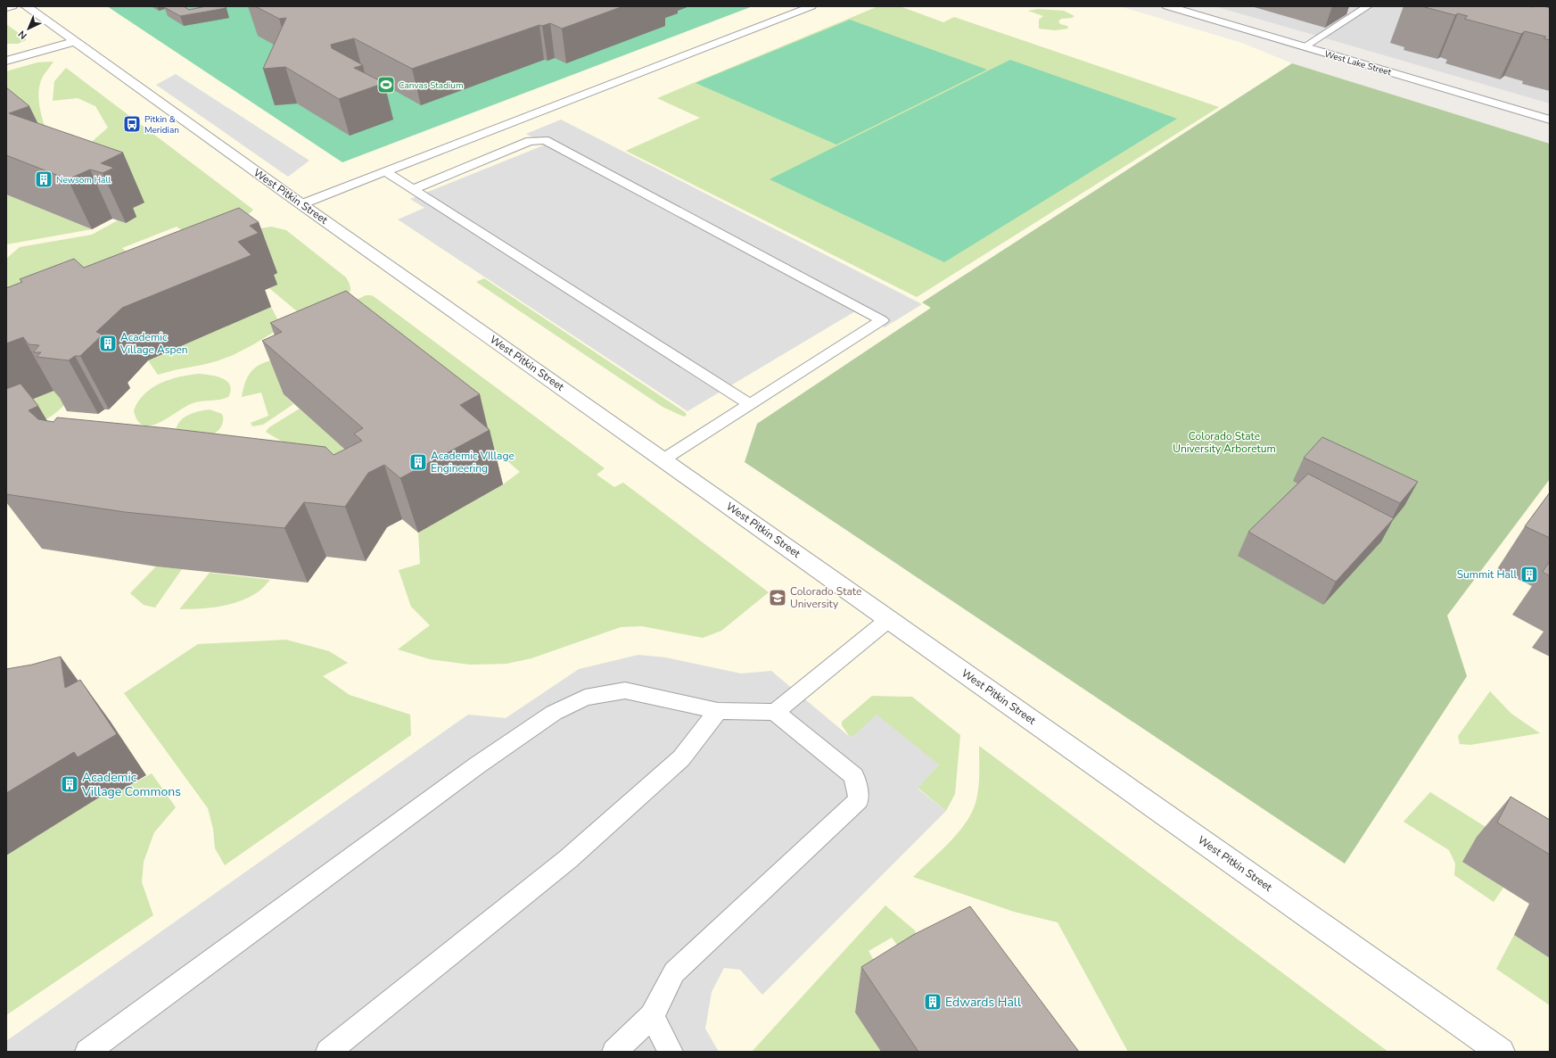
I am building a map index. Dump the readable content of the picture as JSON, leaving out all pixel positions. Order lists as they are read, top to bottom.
{
  "streets": {
    "street": ["West Lake Street", "West Pitkin Street"]
  },
  "parks": ["Colorado State University Arboretum"],
  "places": {
    "sports": ["Canvas Stadium"],
    "bus stop": ["Pitkin & Meridian"],
    "building": [
      "Newsom Hall",
      "Academic Village Aspen",
      "Academic VIllage Engineering",
      "Summit Hall",
      "Academic Village Commons",
      "Edwards Hall"
    ],
    "school or university": ["Colorado State University"]
  },
  "north": "bottom left"
}
